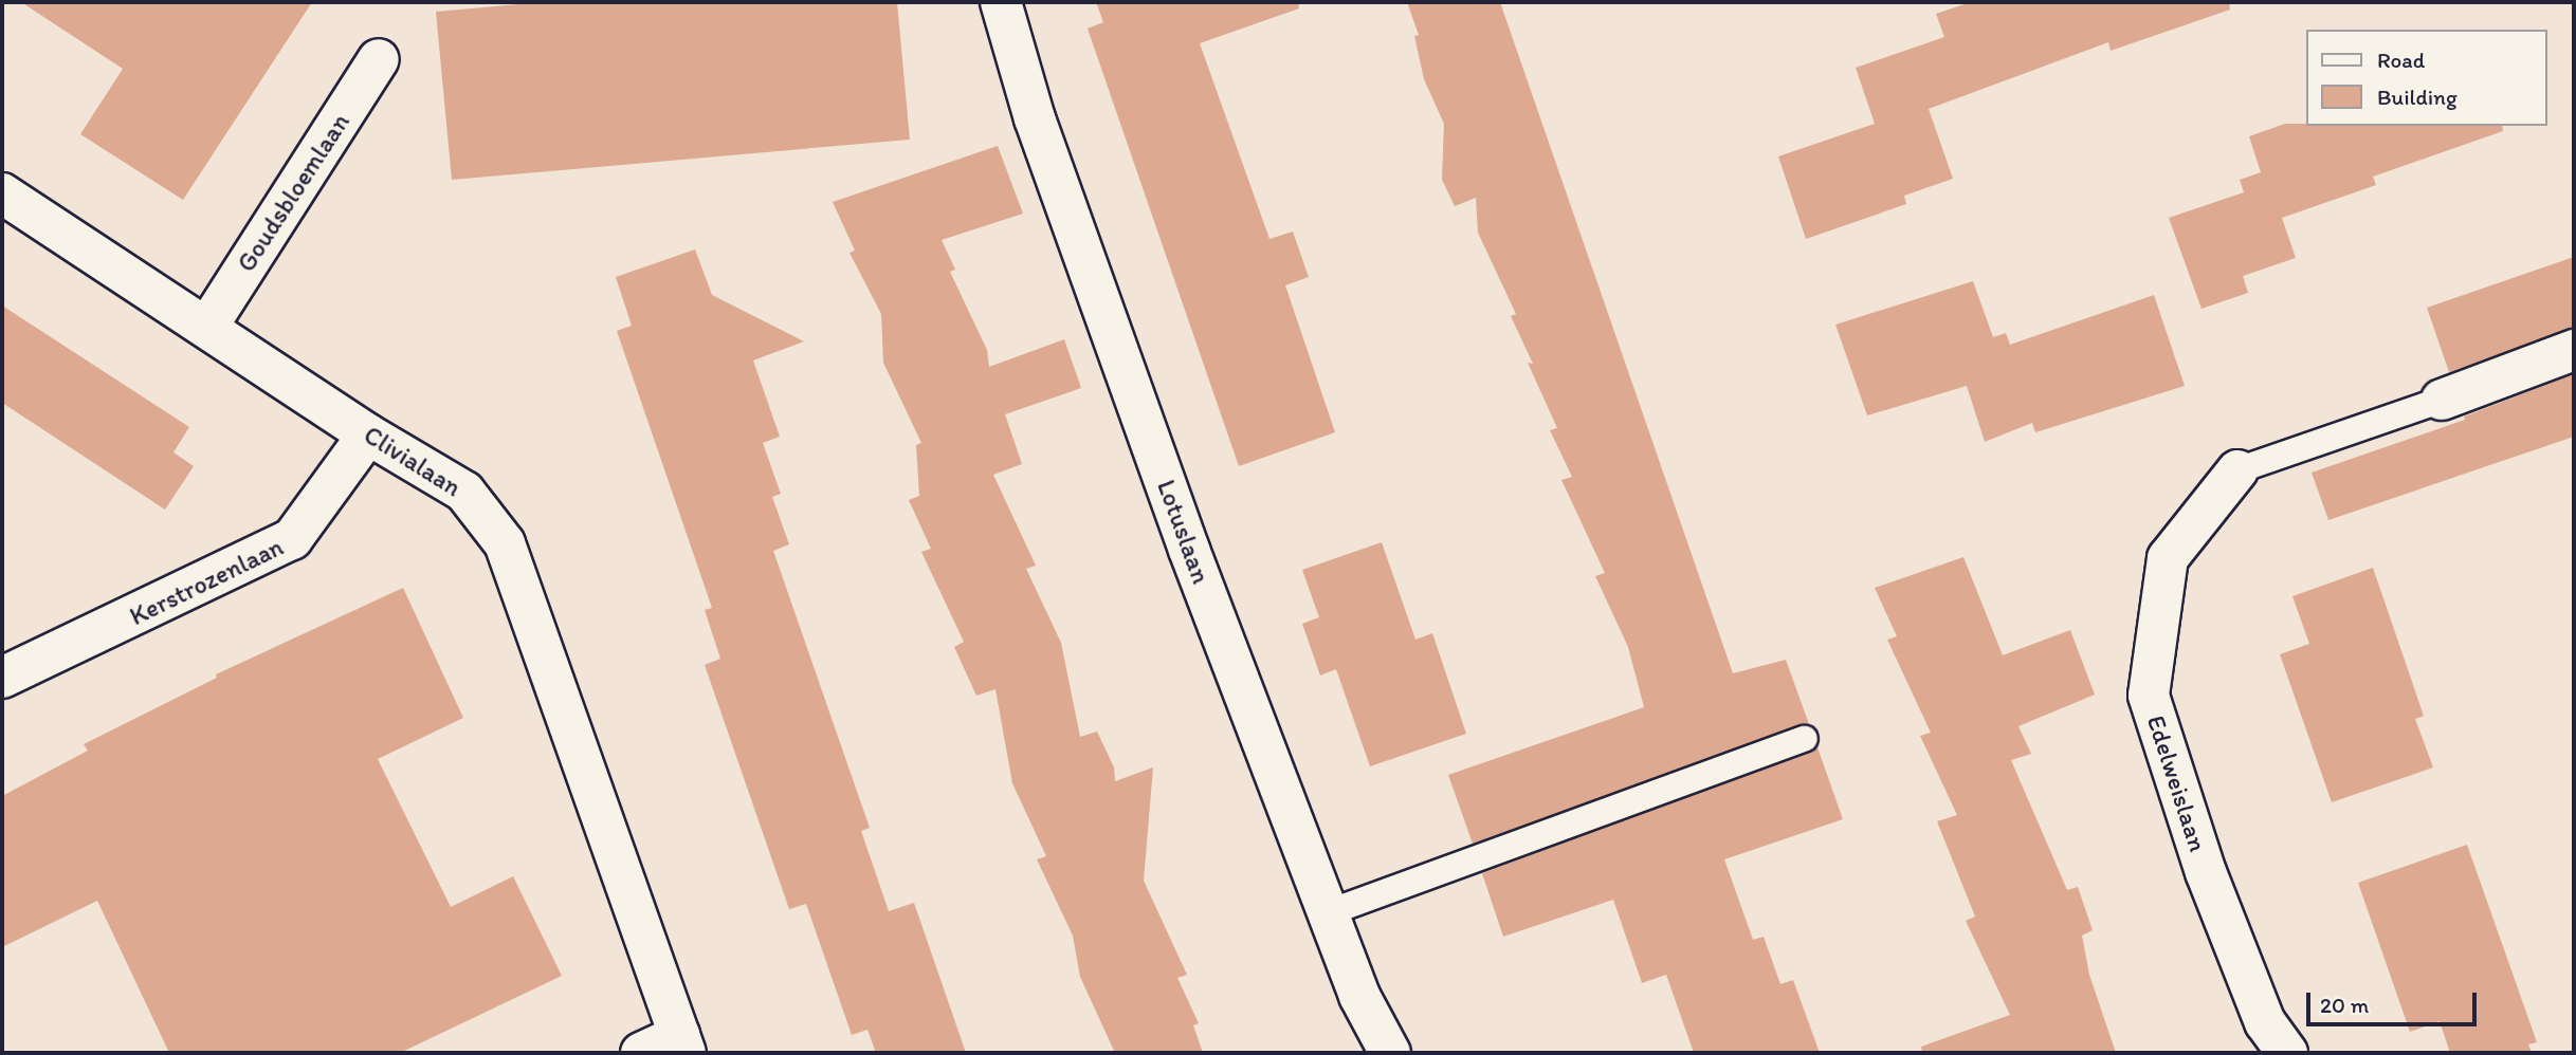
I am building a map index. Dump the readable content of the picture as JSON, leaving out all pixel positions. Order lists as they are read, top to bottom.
{
  "streets": {
    "street": [
      "Goudsbloemlaan",
      "Clivialaan",
      "Lotuslaan",
      "Kerstrozenlaan",
      "Edelweislaan"
    ]
  },
  "crossings": [
    ["Goudsbloemlaan", "Clivialaan"],
    ["Clivialaan", "Kerstrozenlaan"]
  ],
  "legend": ["Road", "Building"],
  "scale_bar": "20 m"
}
